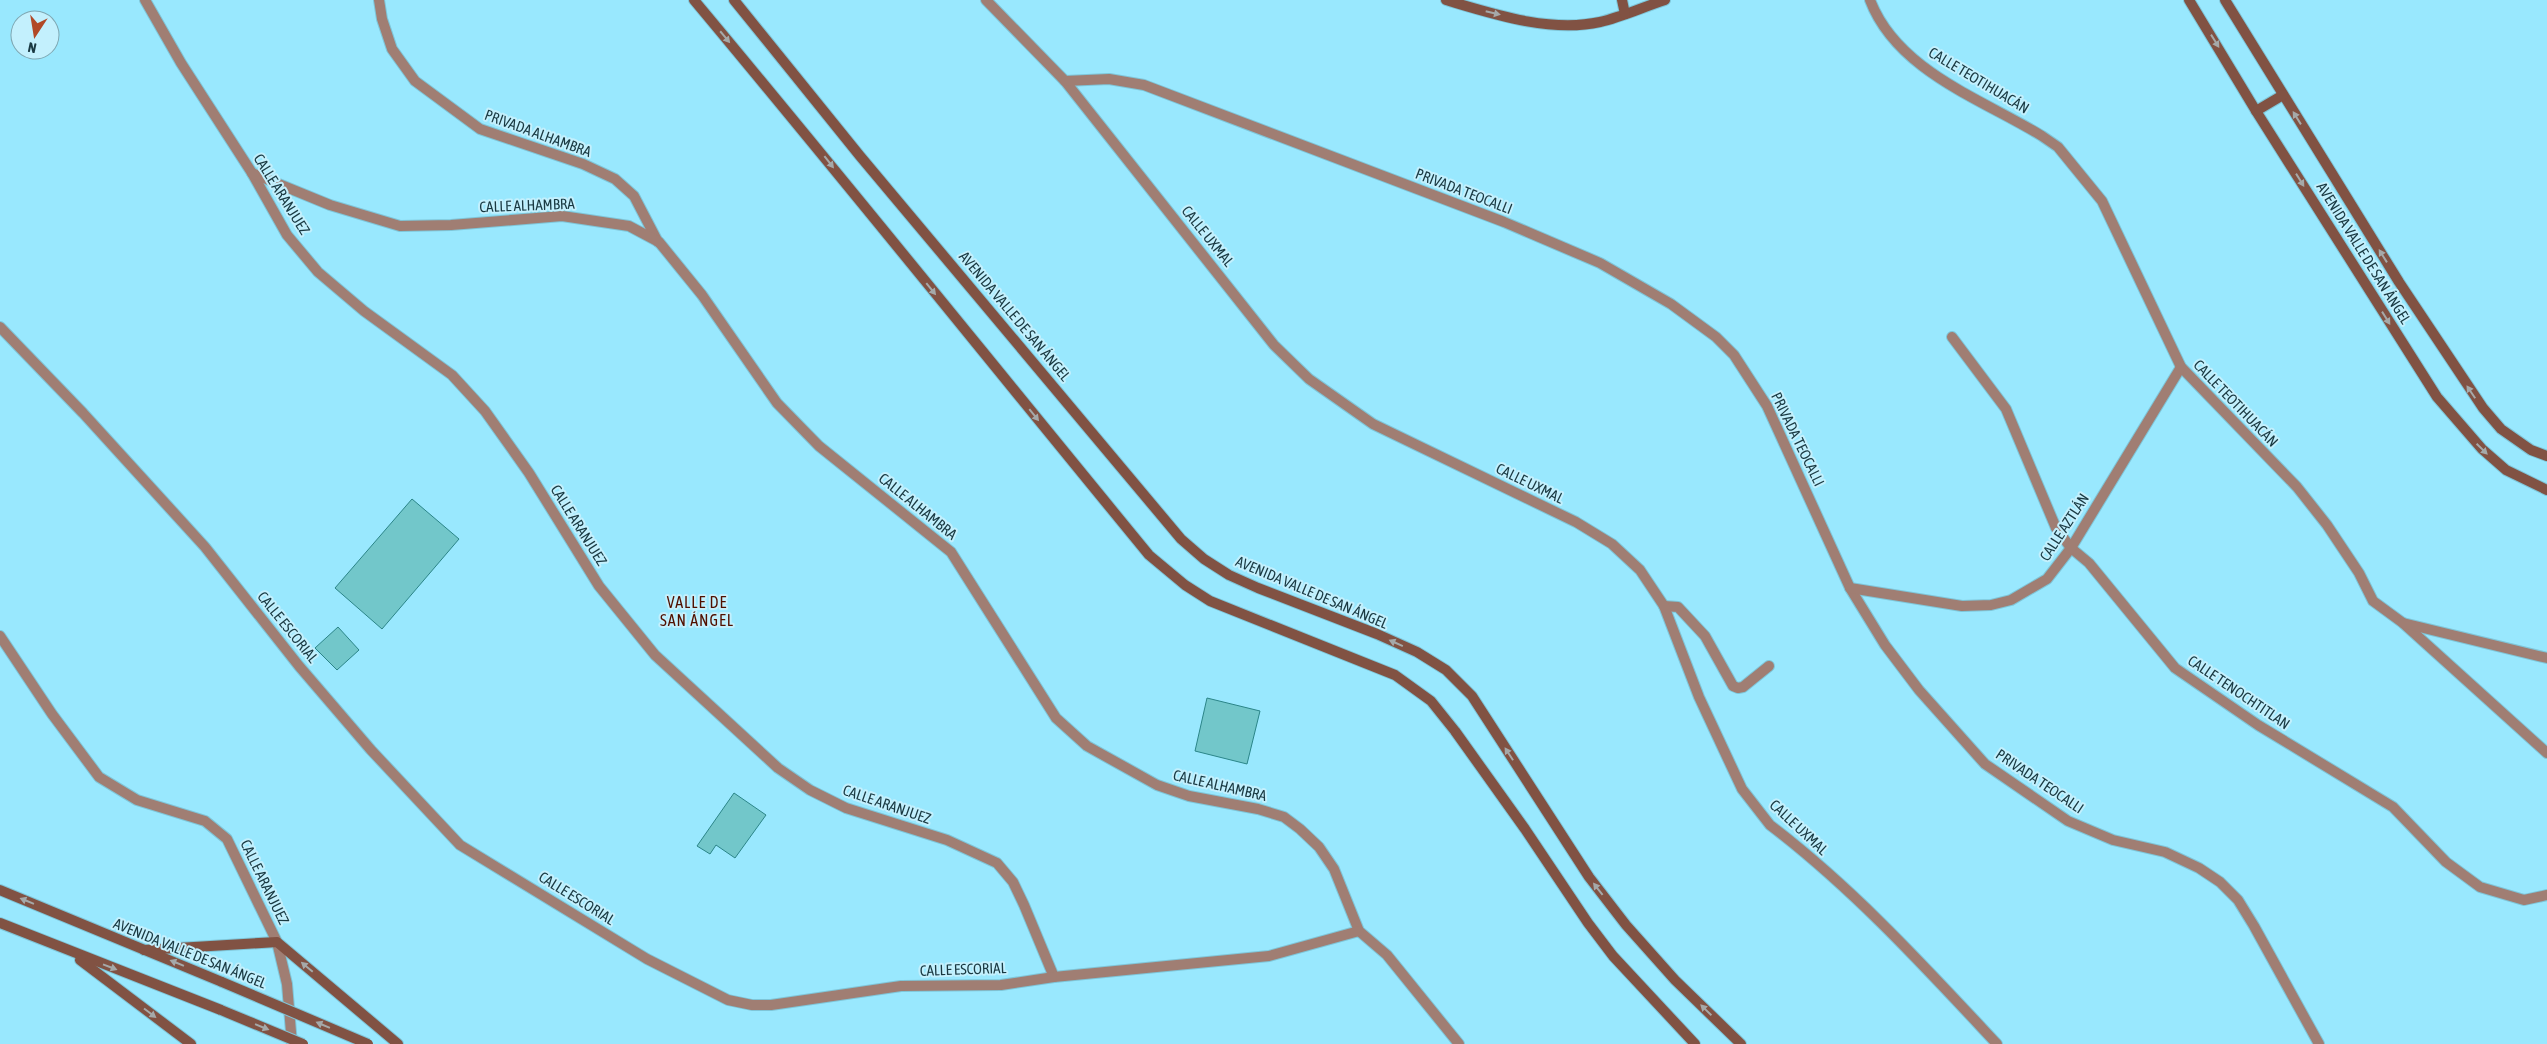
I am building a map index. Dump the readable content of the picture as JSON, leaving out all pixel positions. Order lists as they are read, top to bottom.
{
  "streets": {
    "street": [
      "CALLE TEOTIHUACÁN",
      "PRIVADA ALHAMBRA",
      "PRIVADA TEOCALLI",
      "CALLE ARANJUEZ",
      "CALLE ALHAMBRA",
      "CALLE UXMAL",
      "AVENIDA VALLE DE SAN ÁNGEL",
      "CALLE AZTLÁN",
      "CALLE ESCORIAL",
      "CALLE TENOCHTITLAN"
    ]
  },
  "crossings": [
    ["CALLE TEOTIHUACÁN", "CALLE AZTLÁN"],
    ["PRIVADA ALHAMBRA", "CALLE ALHAMBRA"],
    ["PRIVADA TEOCALLI", "CALLE UXMAL"],
    ["PRIVADA TEOCALLI", "CALLE AZTLÁN"],
    ["CALLE ARANJUEZ", "CALLE ALHAMBRA"],
    ["CALLE ARANJUEZ", "CALLE ESCORIAL"],
    ["CALLE ALHAMBRA", "CALLE ESCORIAL"],
    ["CALLE AZTLÁN", "CALLE TENOCHTITLAN"]
  ],
  "districts": ["VALLE DE SAN ÁNGEL"],
  "north": "bottom"
}
